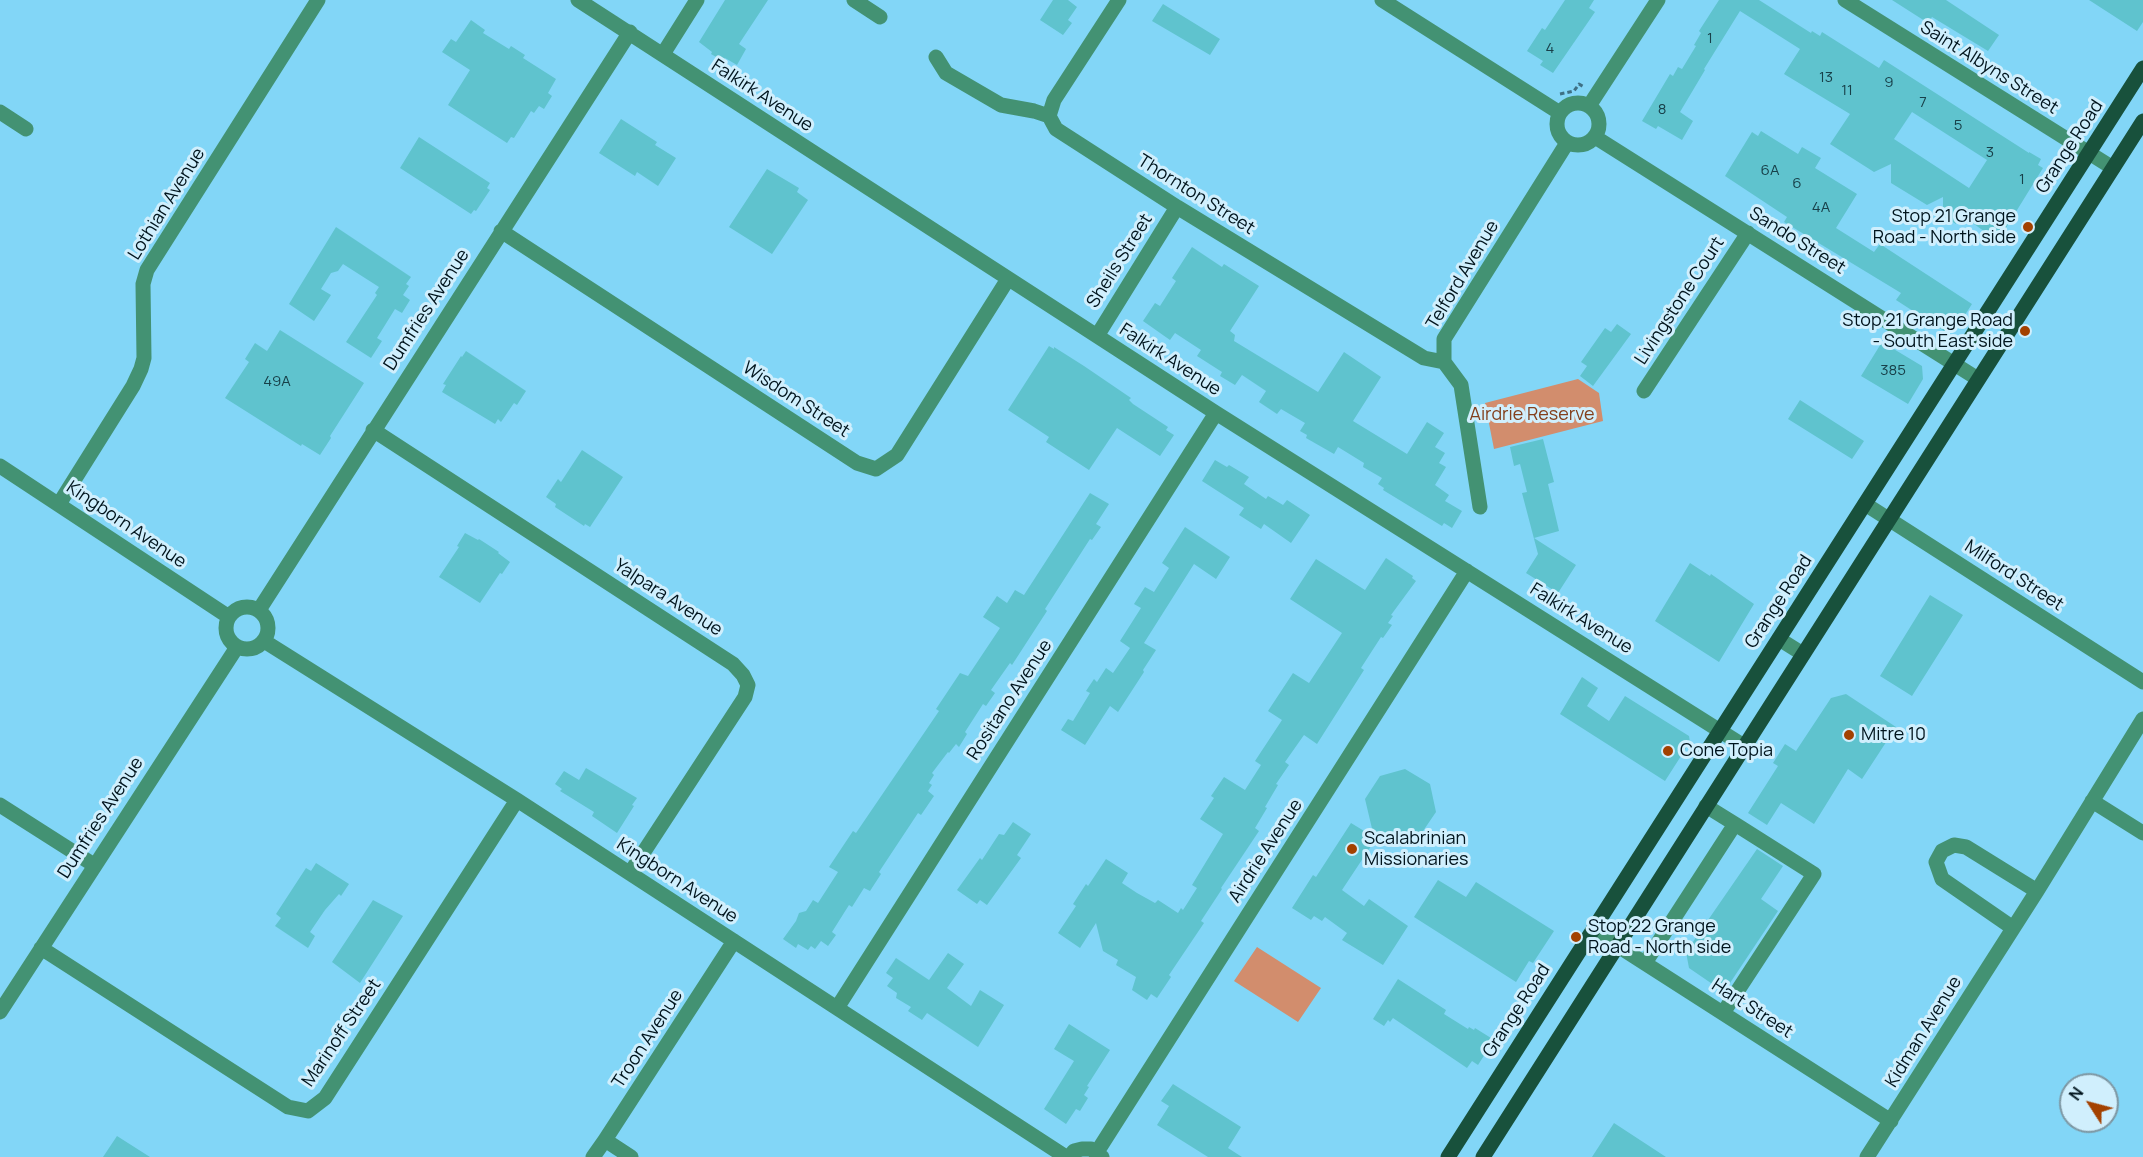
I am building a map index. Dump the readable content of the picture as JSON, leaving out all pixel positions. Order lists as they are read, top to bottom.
{
  "streets": {
    "main road": ["Grange Road"],
    "street": [
      "Saint Albyns Street",
      "Falkirk Avenue",
      "Thornton Street",
      "Lothian Avenue",
      "Sando Street",
      "Sheils Street",
      "Telford Avenue",
      "Livingstone Court",
      "Dumfries Avenue",
      "Wisdom Street",
      "Kingborn Avenue",
      "Milford Street",
      "Yalpara Avenue",
      "Rositano Avenue",
      "Airdrie Avenue",
      "Hart Street",
      "Kidman Avenue",
      "Marinoff Street",
      "Troon Avenue"
    ]
  },
  "crossings": [
    ["Saint Albyns Street", "Grange Road"],
    ["Falkirk Avenue", "Grange Road"],
    ["Falkirk Avenue", "Sheils Street"],
    ["Falkirk Avenue", "Dumfries Avenue"],
    ["Falkirk Avenue", "Wisdom Street"],
    ["Falkirk Avenue", "Rositano Avenue"],
    ["Falkirk Avenue", "Airdrie Avenue"],
    ["Grange Road", "Sando Street"],
    ["Grange Road", "Milford Street"],
    ["Grange Road", "Hart Street"],
    ["Thornton Street", "Sheils Street"],
    ["Thornton Street", "Telford Avenue"],
    ["Lothian Avenue", "Kingborn Avenue"],
    ["Sando Street", "Telford Avenue"],
    ["Sando Street", "Livingstone Court"],
    ["Dumfries Avenue", "Wisdom Street"],
    ["Dumfries Avenue", "Kingborn Avenue"],
    ["Dumfries Avenue", "Yalpara Avenue"],
    ["Dumfries Avenue", "Marinoff Street"],
    ["Kingborn Avenue", "Yalpara Avenue"],
    ["Kingborn Avenue", "Rositano Avenue"],
    ["Kingborn Avenue", "Marinoff Street"],
    ["Kingborn Avenue", "Troon Avenue"],
    ["Hart Street", "Kidman Avenue"]
  ],
  "parks": ["Airdrie Reserve"],
  "places": [
    "Stop 21 Grange Road - North side",
    "Stop 21 Grange Road - South East side",
    "Mitre 10",
    "Cone Topia",
    "Scalabrinian Missionaries",
    "Stop 22 Grange Road - North side"
  ],
  "house_numbers": [
    "1",
    "4",
    "13",
    "9",
    "11",
    "7",
    "8",
    "5",
    "3",
    "6A",
    "1",
    "6",
    "4A",
    "385",
    "49A"
  ],
  "north": "top left"
}
